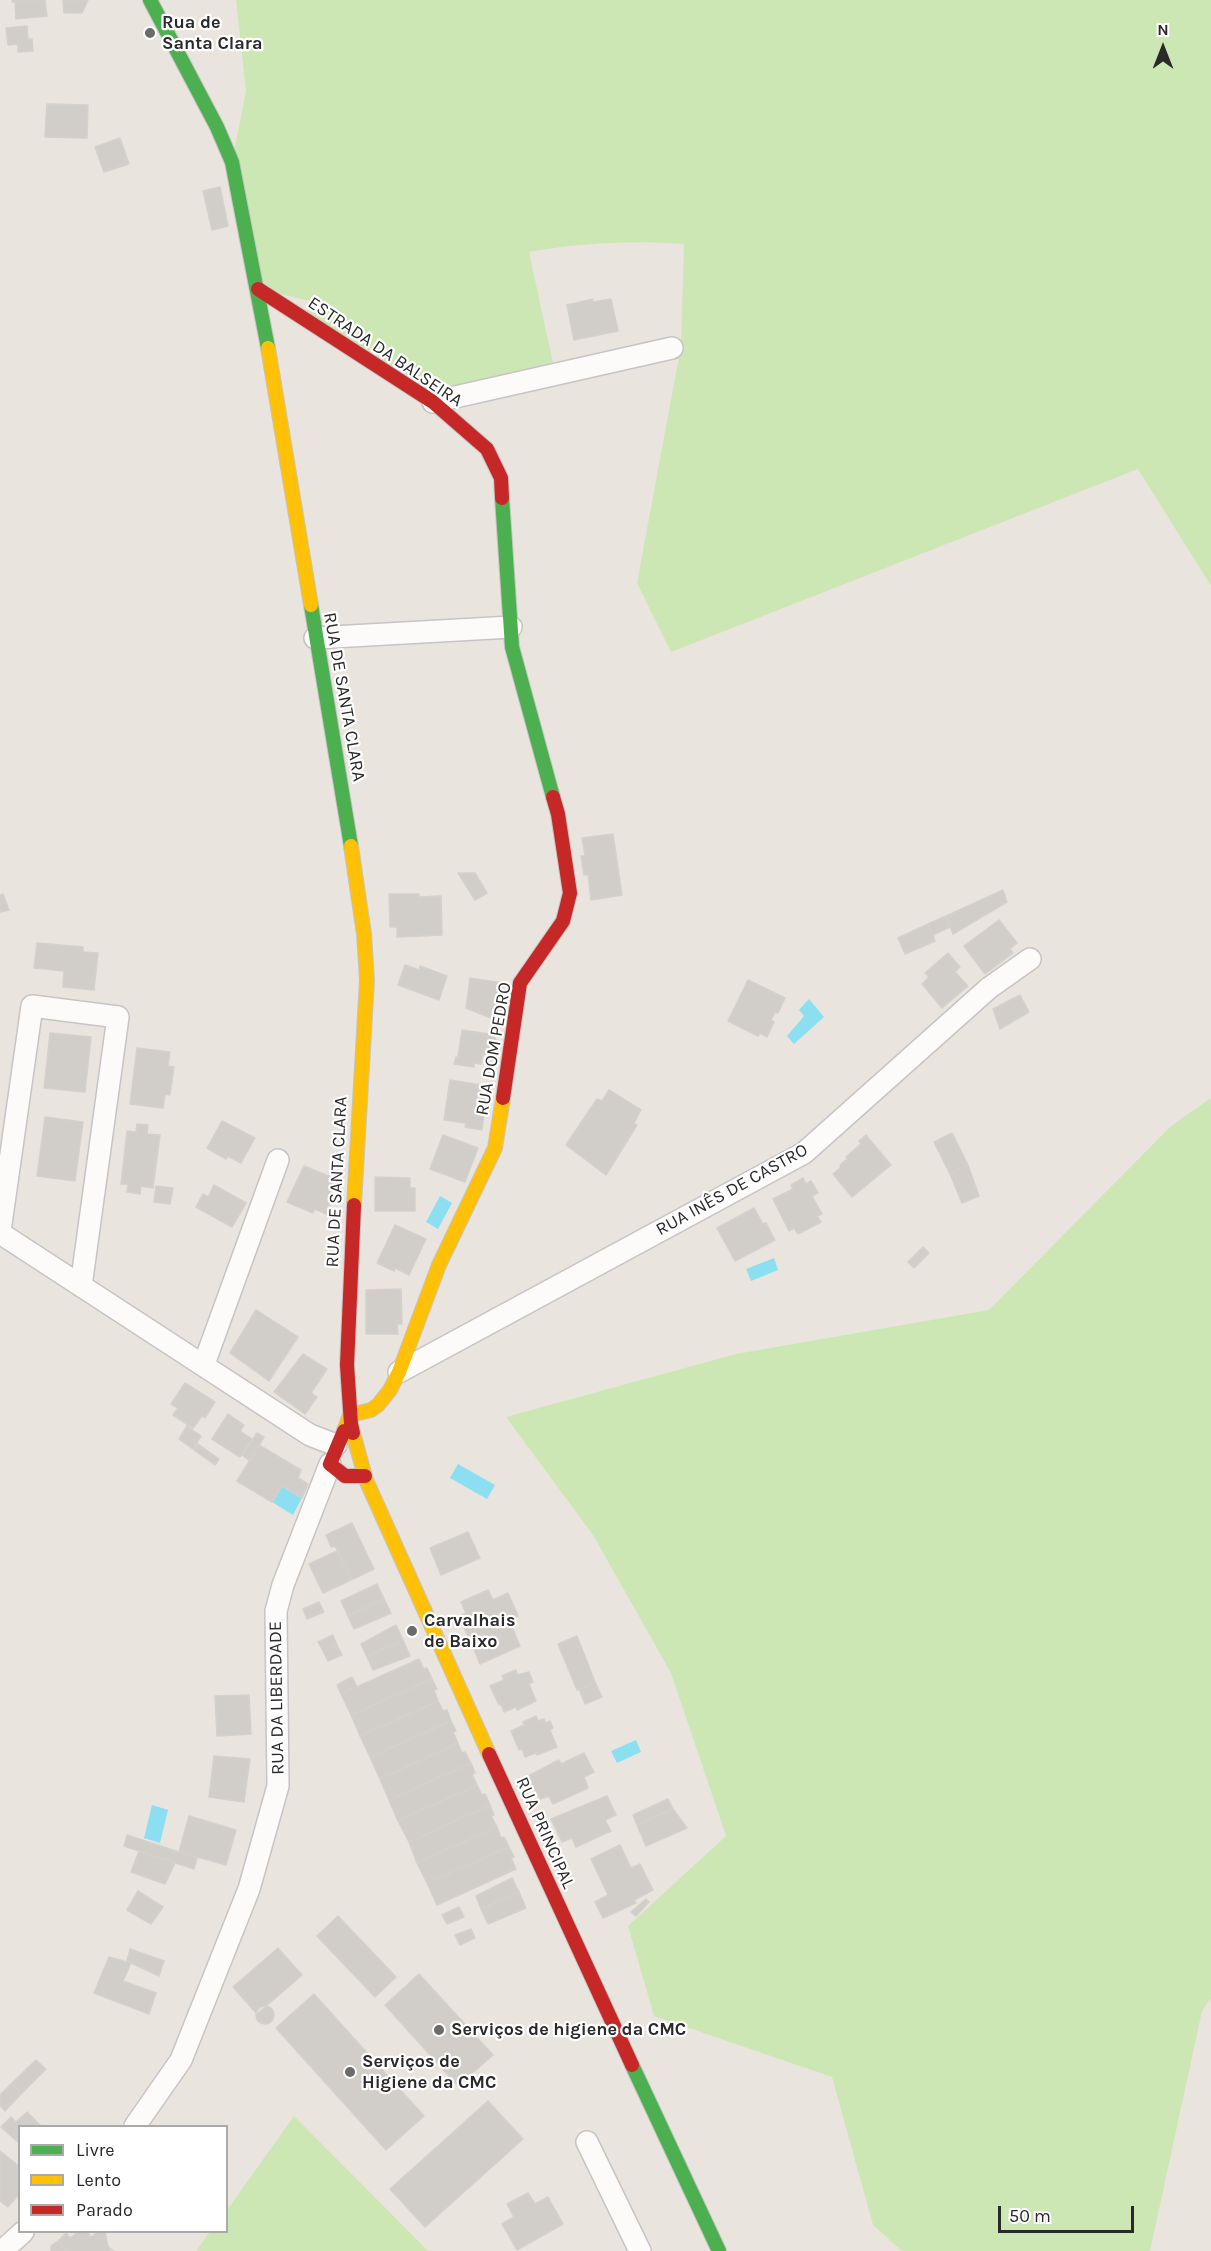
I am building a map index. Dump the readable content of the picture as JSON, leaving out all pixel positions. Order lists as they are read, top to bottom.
{
  "streets": {
    "street": [
      "ESTRADA DA BALSEIRA",
      "RUA DE SANTA CLARA",
      "RUA DOM PEDRO",
      "RUA INÊS DE CASTRO",
      "RUA DA LIBERDADE",
      "RUA PRINCIPAL"
    ]
  },
  "crossings": [
    ["ESTRADA DA BALSEIRA", "RUA DE SANTA CLARA"],
    ["ESTRADA DA BALSEIRA", "RUA DOM PEDRO"],
    ["RUA DE SANTA CLARA", "RUA DOM PEDRO"],
    ["RUA DE SANTA CLARA", "RUA PRINCIPAL"],
    ["RUA DOM PEDRO", "RUA INÊS DE CASTRO"],
    ["RUA DOM PEDRO", "RUA PRINCIPAL"]
  ],
  "places": [
    "Rua de Santa Clara",
    "Carvalhais de Baixo",
    "Serviços de higiene da CMC",
    "Serviços de Higiene da CMC"
  ],
  "legend": ["Livre", "Lento", "Parado"],
  "scale_bar": "50 m",
  "north": "top"
}
